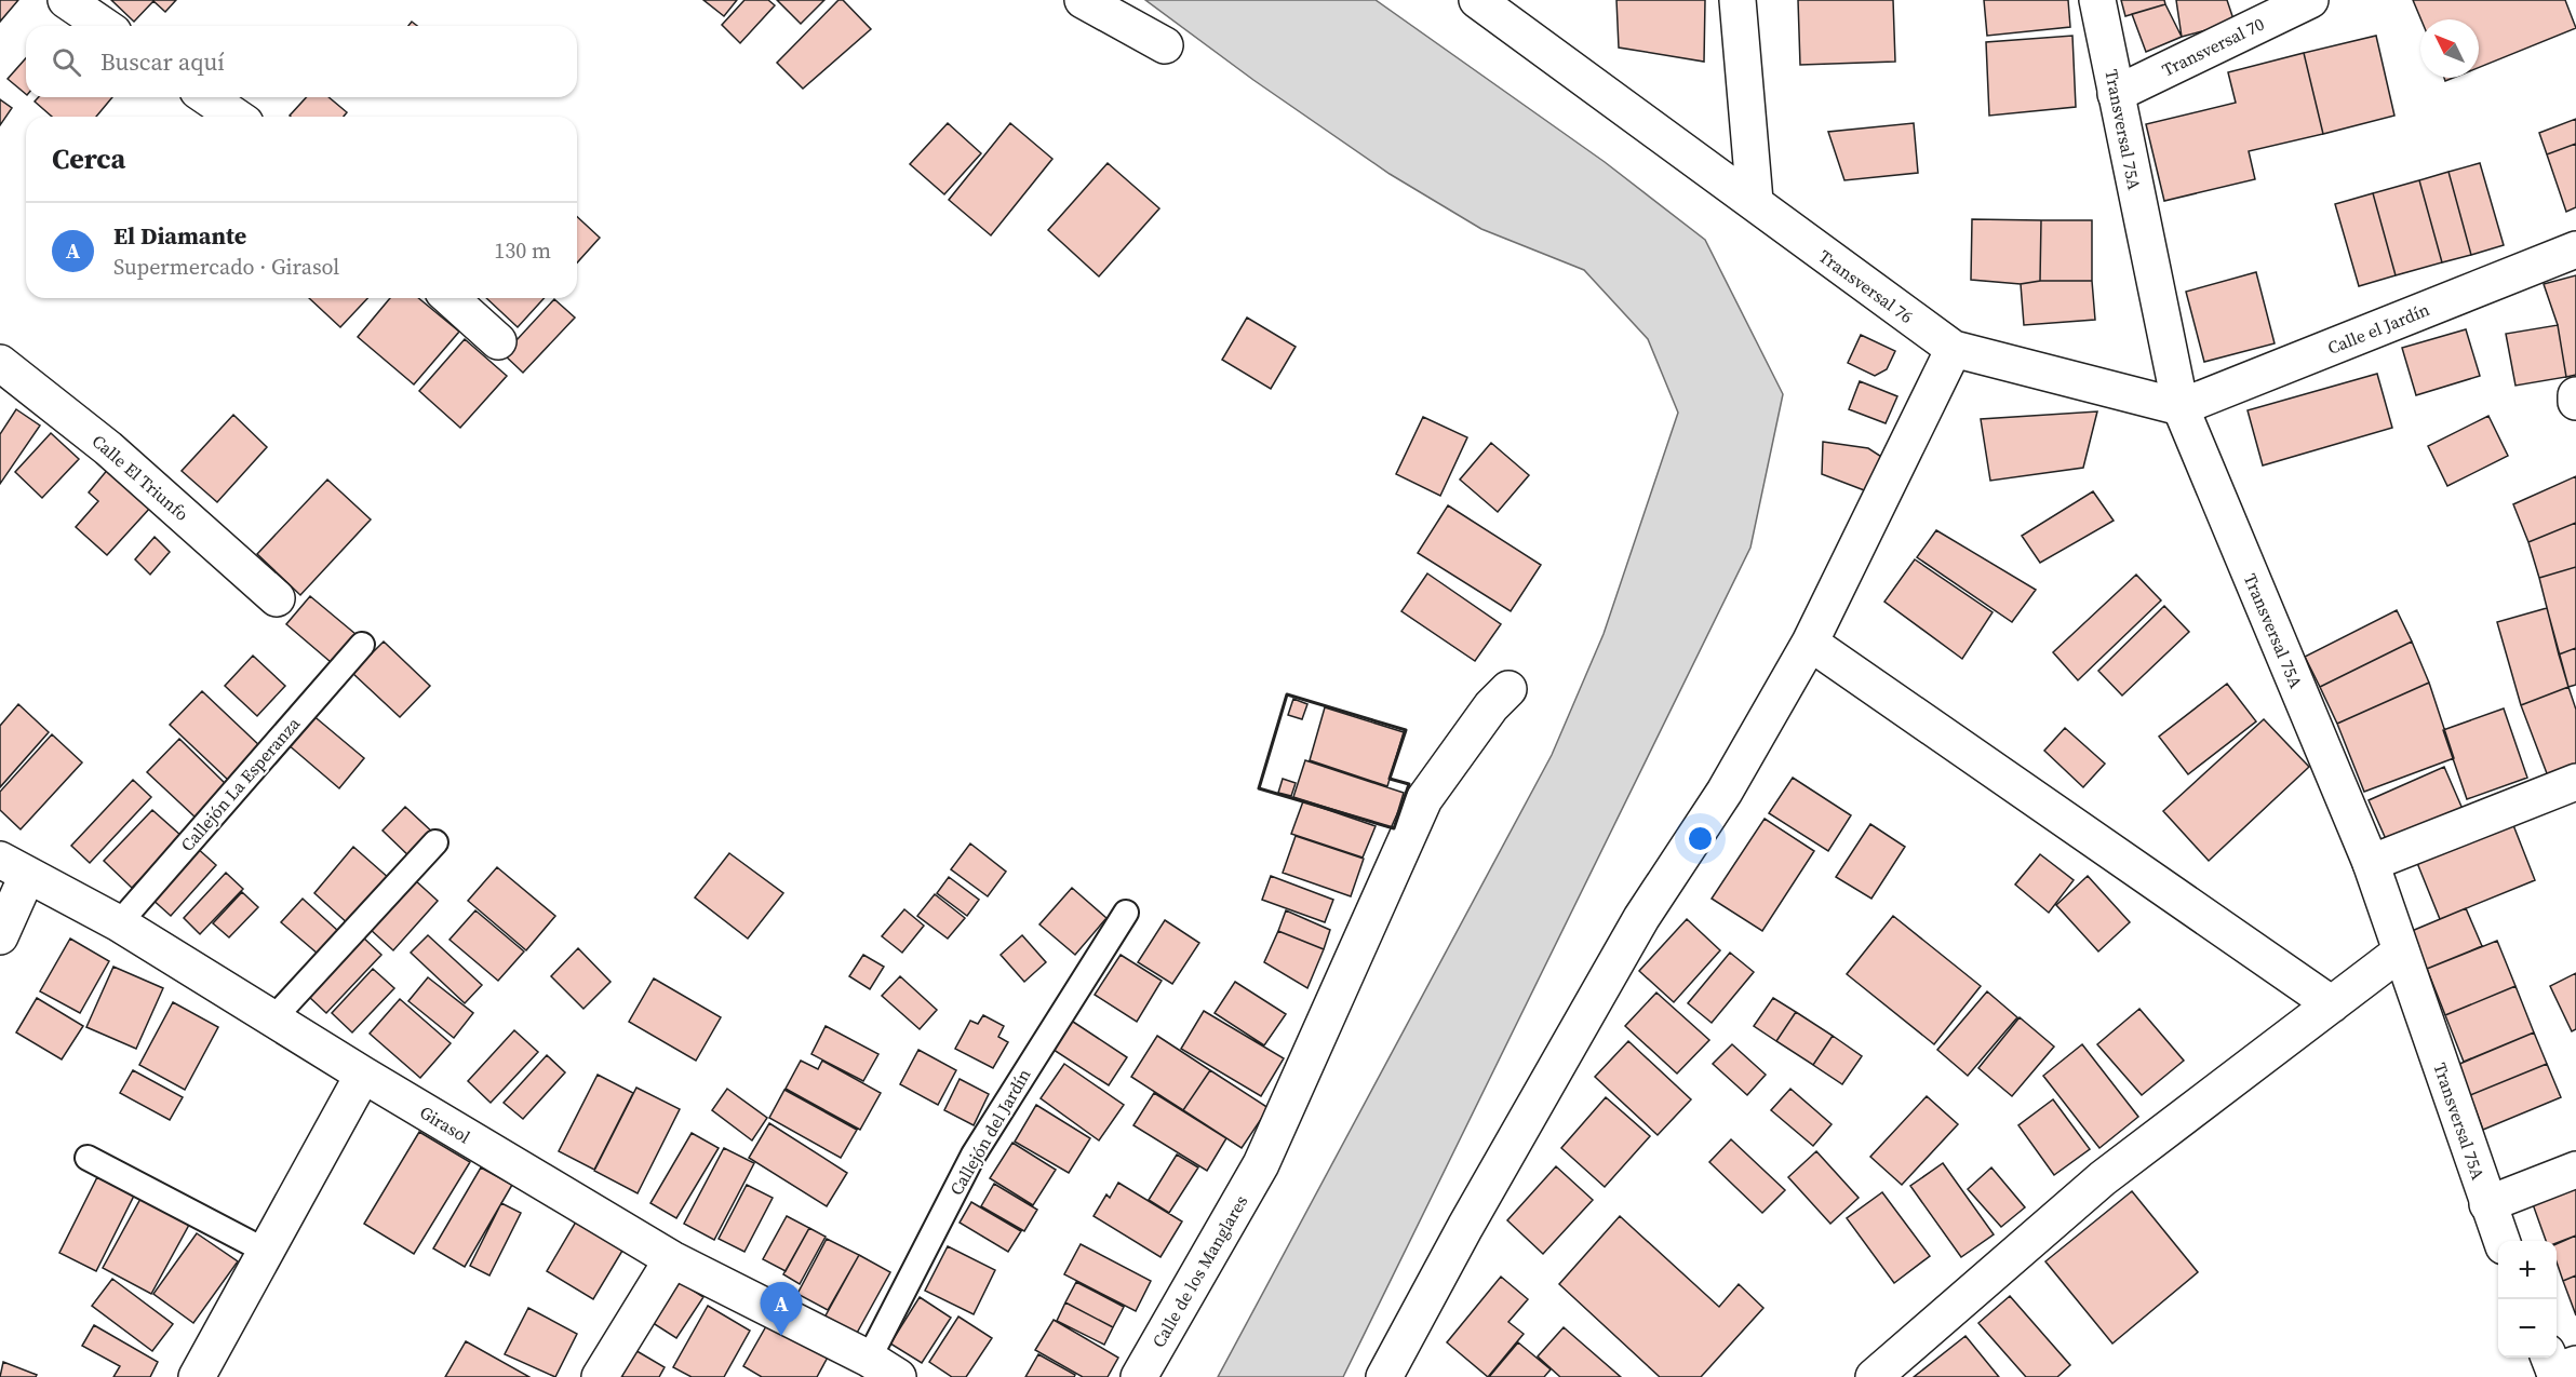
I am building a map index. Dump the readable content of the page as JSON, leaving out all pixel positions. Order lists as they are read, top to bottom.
{
  "streets": {
    "street": [
      "Transversal 70",
      "Transversal 75A",
      "Transversal 76",
      "Calle el Jardín",
      "Calle El Triunfo",
      "Girasol",
      "Calle de los Manglares"
    ],
    "lane": ["Callejón La Esperanza", "Callejón del Jardín"]
  },
  "crossings": [
    ["Transversal 70", "Transversal 75A"],
    ["Transversal 75A", "Transversal 76"],
    ["Transversal 75A", "Calle el Jardín"],
    ["Transversal 76", "Calle el Jardín"],
    ["Callejón La Esperanza", "Girasol"],
    ["Girasol", "Callejón del Jardín"]
  ],
  "north": "top left",
  "page": {
    "search": "Buscar aquí",
    "heading": "Cerca",
    "list": [
      {
        "mark": "A",
        "name": "El Diamante",
        "note": "Supermercado · Girasol",
        "value": "130 m"
      }
    ],
    "map_buttons": ["+", "−"],
    "pins": "A"
  }
}
